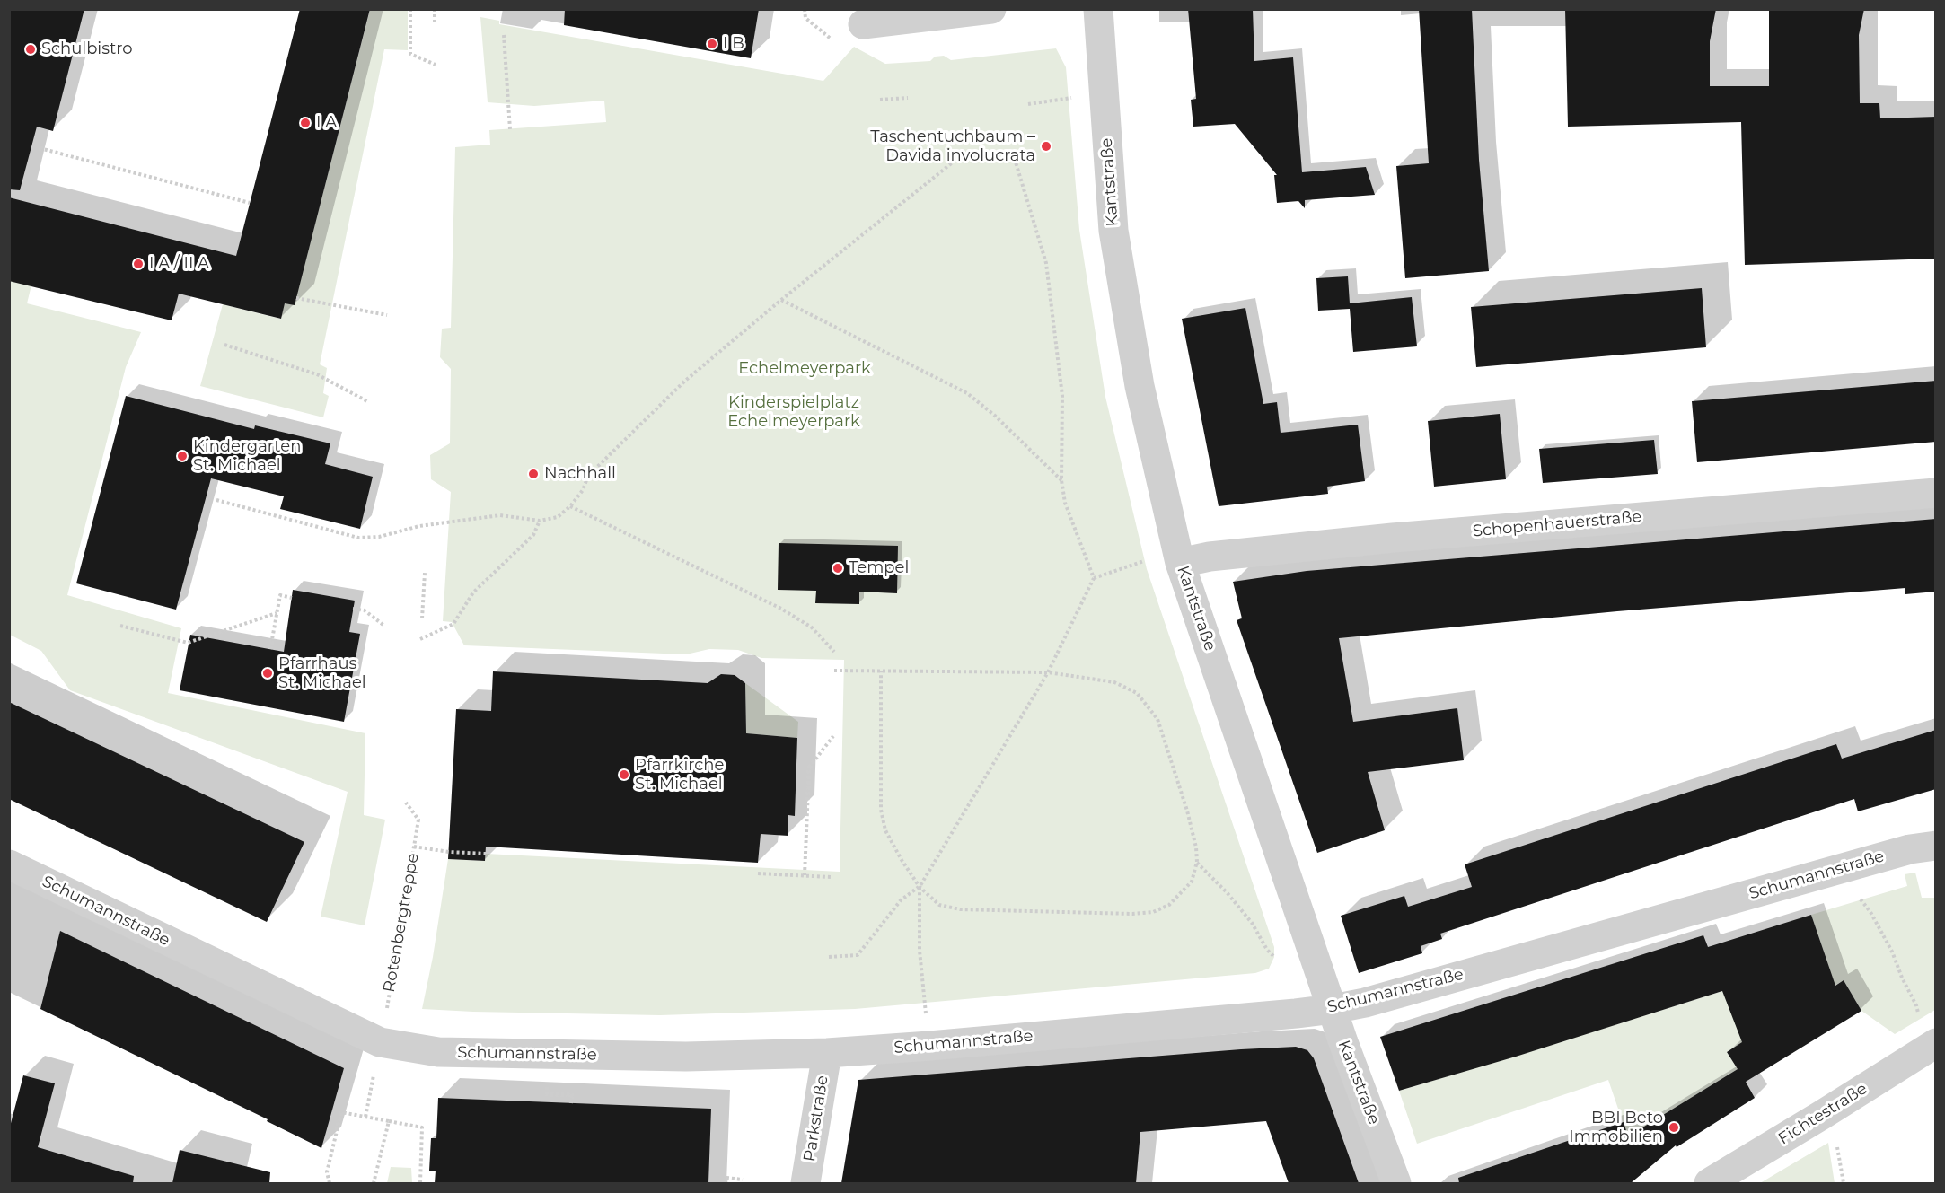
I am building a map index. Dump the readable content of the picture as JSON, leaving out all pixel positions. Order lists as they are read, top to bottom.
{
  "streets": {
    "street": [
      "Kantstraße",
      "Schopenhauerstraße",
      "Schumannstraße",
      "Fichtestraße",
      "Parkstraße"
    ],
    "path": ["Rotenbergtreppe"]
  },
  "crossings": [
    ["Kantstraße", "Schopenhauerstraße"],
    ["Kantstraße", "Schumannstraße"],
    ["Schumannstraße", "Parkstraße"]
  ],
  "parks": ["Echelmeyerpark", "Kinderspielplatz Echelmeyerpark"],
  "places": [
    "I B",
    "Schulbistro",
    "I A",
    "Taschentuchbaum – Davida involucrata",
    "I A / II A",
    "Kindergarten St. Michael",
    "Nachhall",
    "Tempel",
    "Pfarrhaus St. Michael",
    "Pfarrkirche St. Michael",
    "BBI Beto Immobilien"
  ]
}
